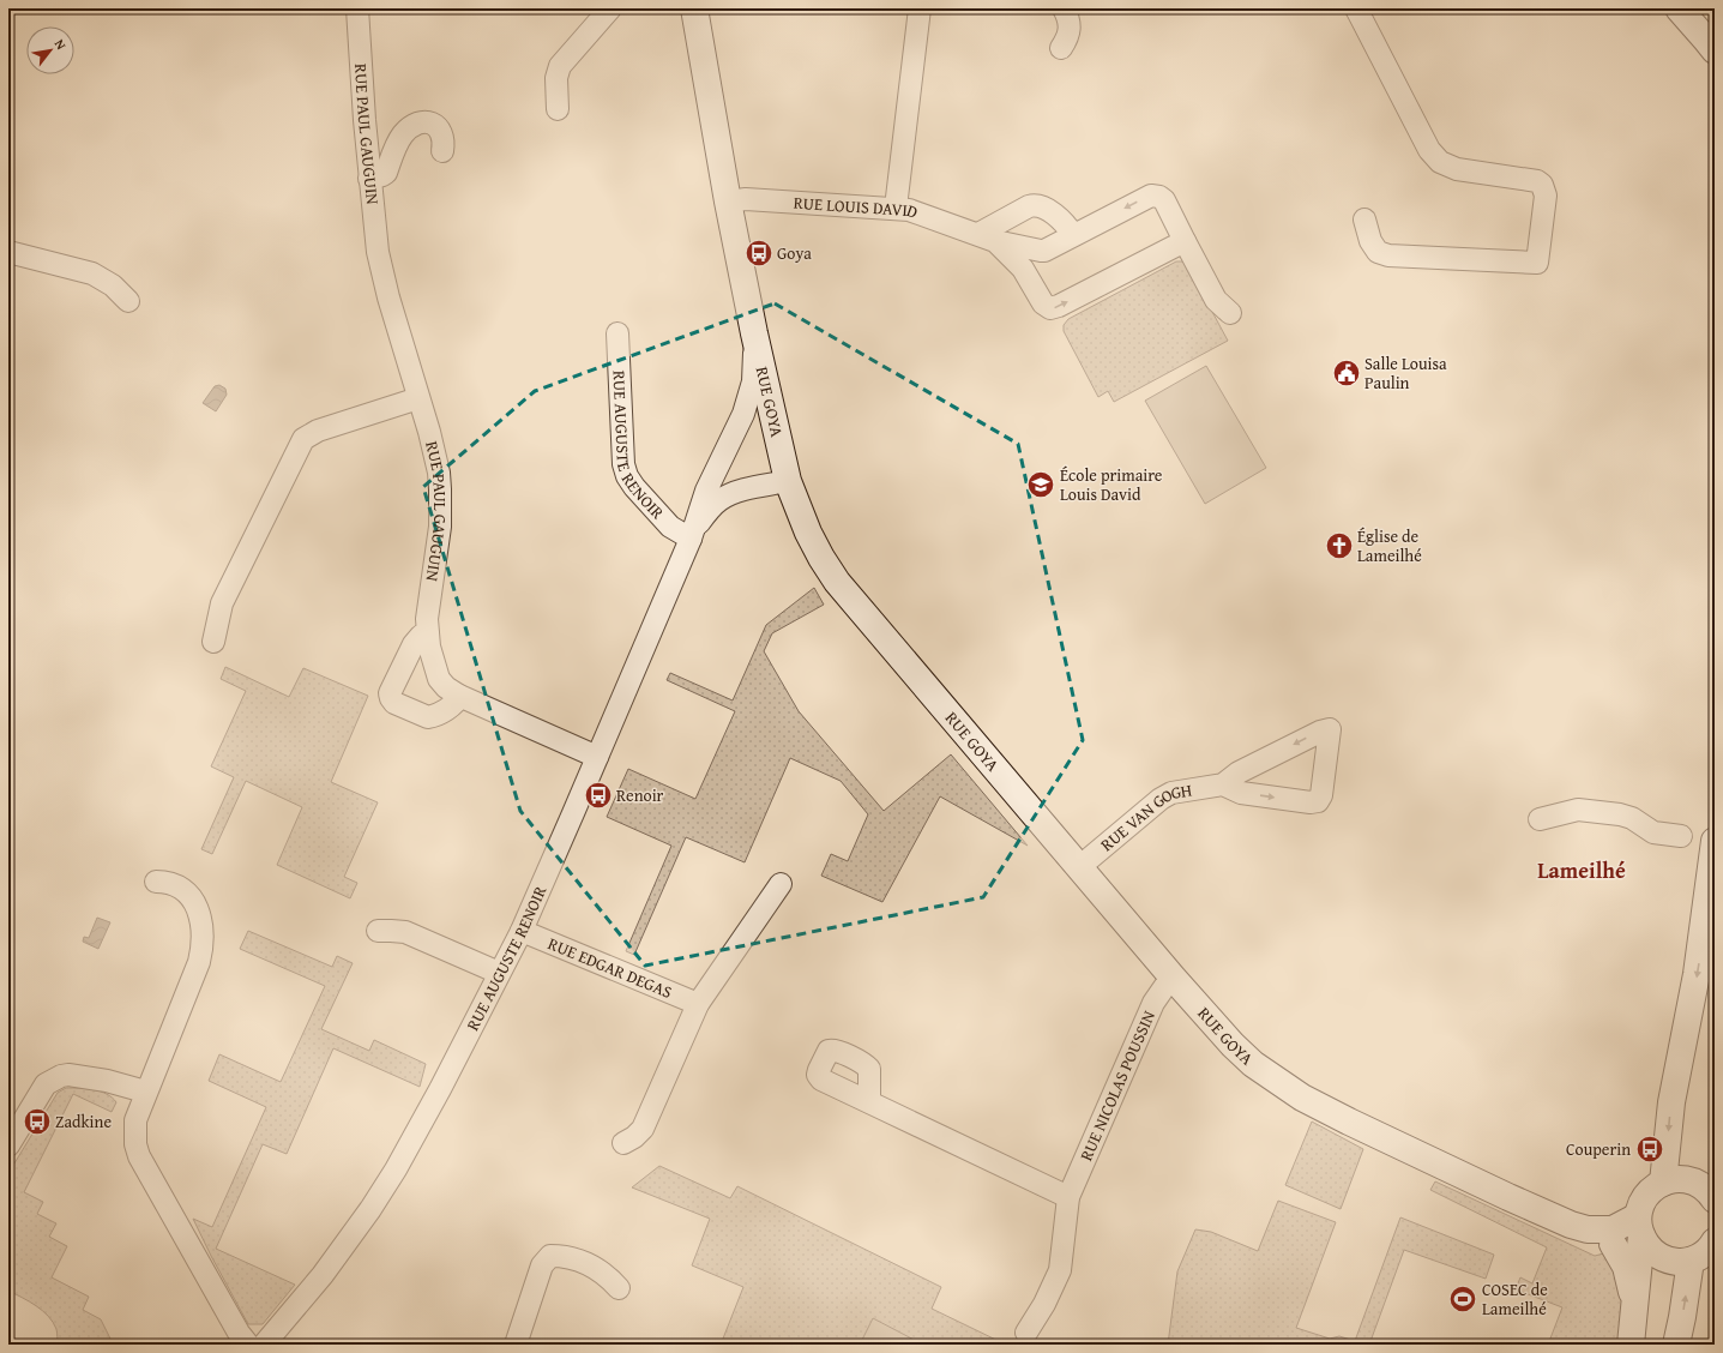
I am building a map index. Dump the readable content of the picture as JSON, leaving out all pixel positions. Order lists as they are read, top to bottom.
{
  "streets": {
    "street": [
      "RUE PAUL GAUGUIN",
      "RUE LOUIS DAVID",
      "RUE GOYA",
      "RUE AUGUSTE RENOIR",
      "RUE VAN GOGH",
      "RUE EDGAR DEGAS",
      "RUE NICOLAS POUSSIN"
    ]
  },
  "crossings": [
    ["RUE PAUL GAUGUIN", "RUE AUGUSTE RENOIR"],
    ["RUE LOUIS DAVID", "RUE GOYA"],
    ["RUE GOYA", "RUE VAN GOGH"],
    ["RUE GOYA", "RUE NICOLAS POUSSIN"],
    ["RUE AUGUSTE RENOIR", "RUE EDGAR DEGAS"]
  ],
  "districts": ["Lameilhé"],
  "places": {
    "bus stop": [
      "Goya",
      "Renoir",
      "Zadkine",
      "Couperin"
    ],
    "public building": ["Salle Louisa Paulin"],
    "school or university": ["École primaire Louis David"],
    "church": ["Église de Lameilhé"],
    "sports": ["COSEC de Lameilhé"]
  },
  "north": "top right"
}
